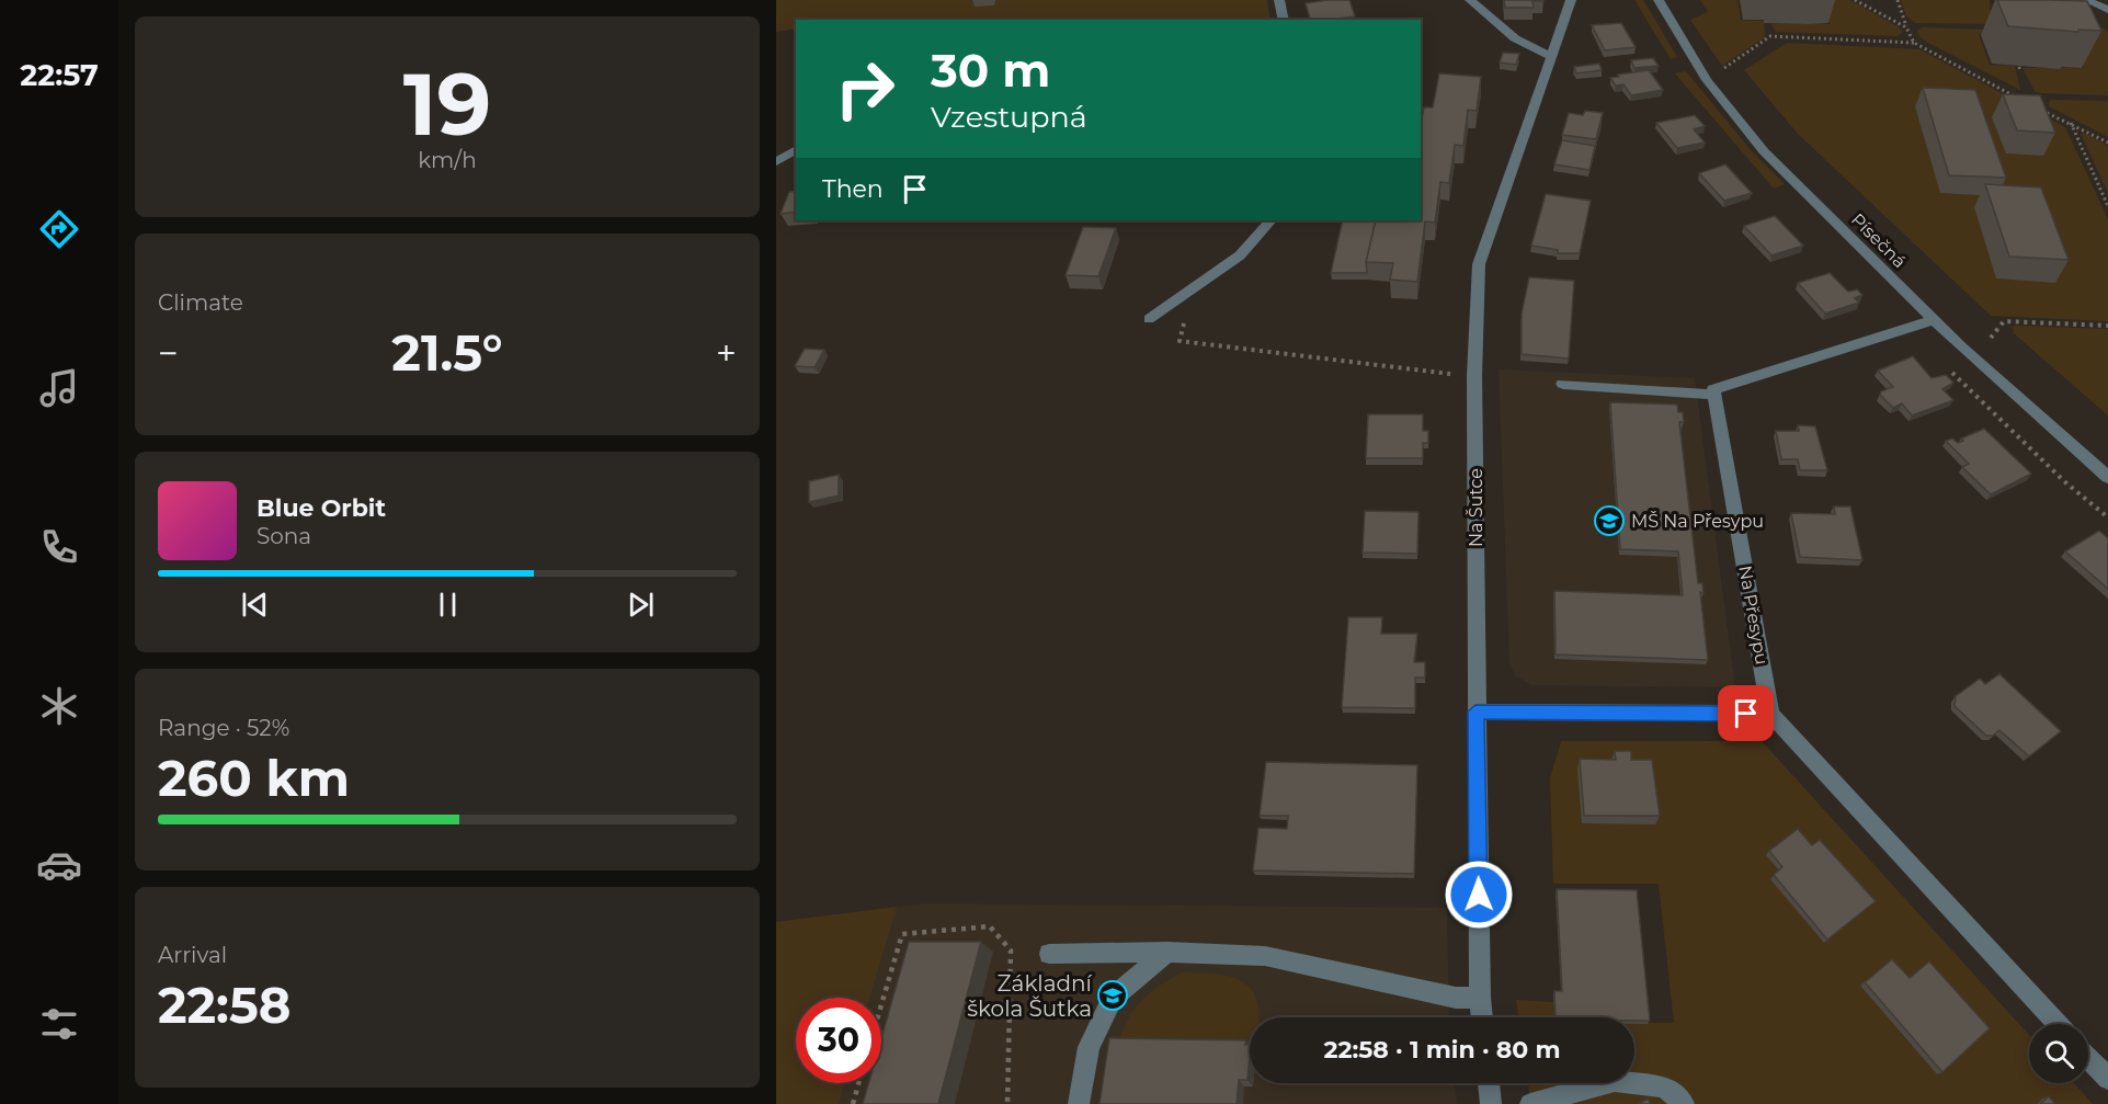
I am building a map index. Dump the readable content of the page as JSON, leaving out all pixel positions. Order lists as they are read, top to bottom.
{
  "streets": {
    "street": ["Písečná", "Na Šutce", "Na Přesypu"]
  },
  "places": {
    "school or university": ["MŠ Na Přesypu", "Základní škola Šutka"]
  },
  "page": {
    "tabs": "22:57",
    "tile": [
      ["19", "km/h"],
      "Climate",
      ["Range · 52%", "260 km"],
      ["Arrival", "22:58"]
    ],
    "turn": ["30 m", "Vzestupná"],
    "then": "Then",
    "heat": ["−", "21.5°", "+"],
    "song": ["Blue Orbit", "Sona"],
    "limit": "30",
    "trip": "22:58 · 1 min · 80 m"
  }
}
